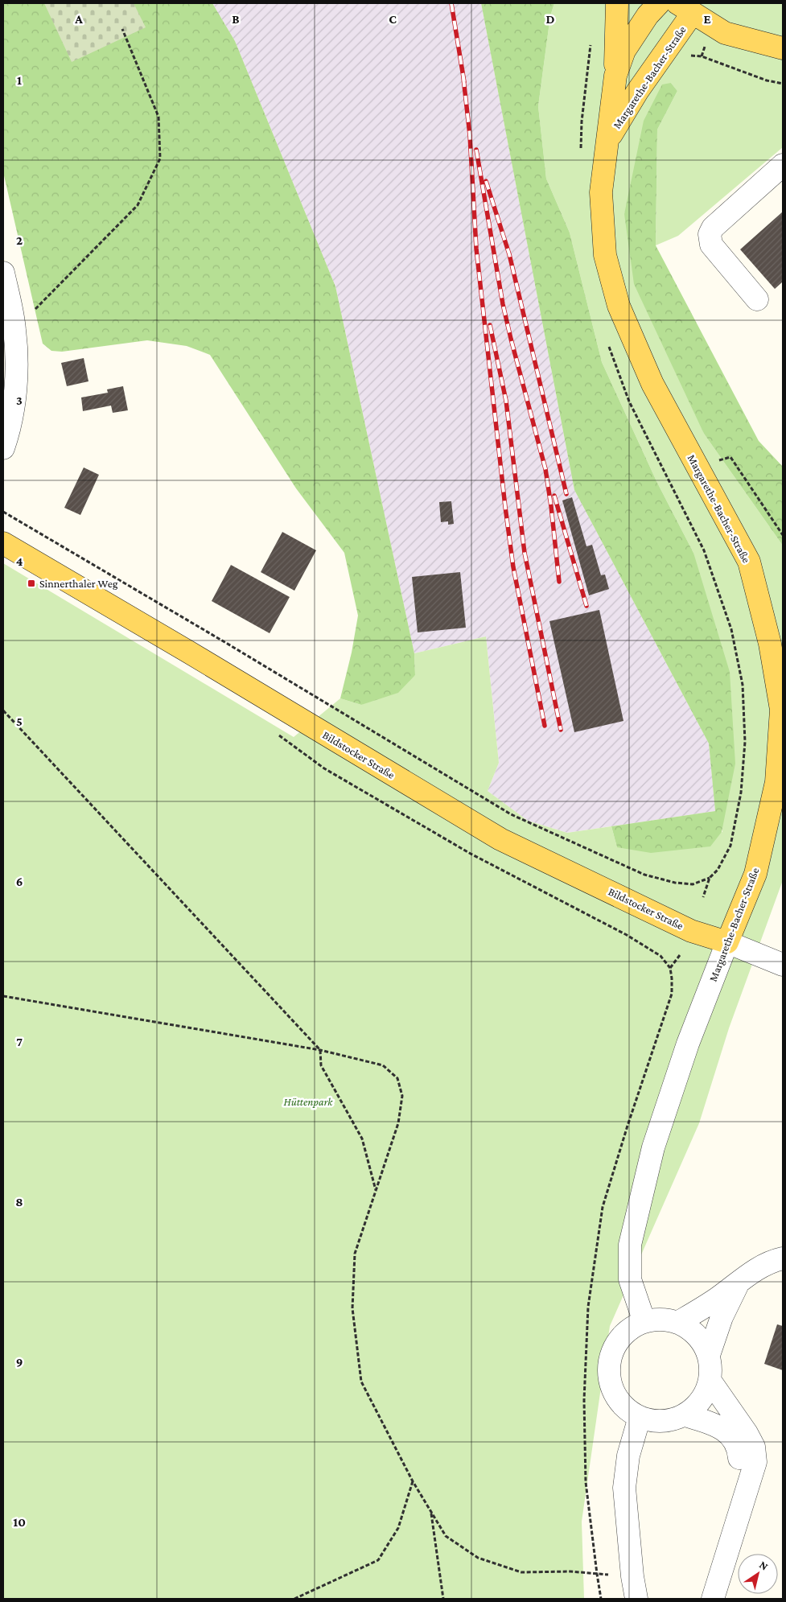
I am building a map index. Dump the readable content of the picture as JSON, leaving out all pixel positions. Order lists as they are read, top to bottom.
{
  "streets": {
    "main road": ["Margarethe-Bacher-Straße", "Bildstocker Straße"]
  },
  "crossings": [
    ["Margarethe-Bacher-Straße", "Bildstocker Straße"]
  ],
  "parks": ["Hüttenpark"],
  "places": {
    "transit": ["Sinnerthaler Weg"]
  },
  "north": "top right",
  "grid": {
    "columns": [
      "A",
      "B",
      "C",
      "D",
      "E"
    ],
    "rows": [
      "1",
      "2",
      "3",
      "4",
      "5",
      "6",
      "7",
      "8",
      "9",
      "10"
    ]
  }
}
